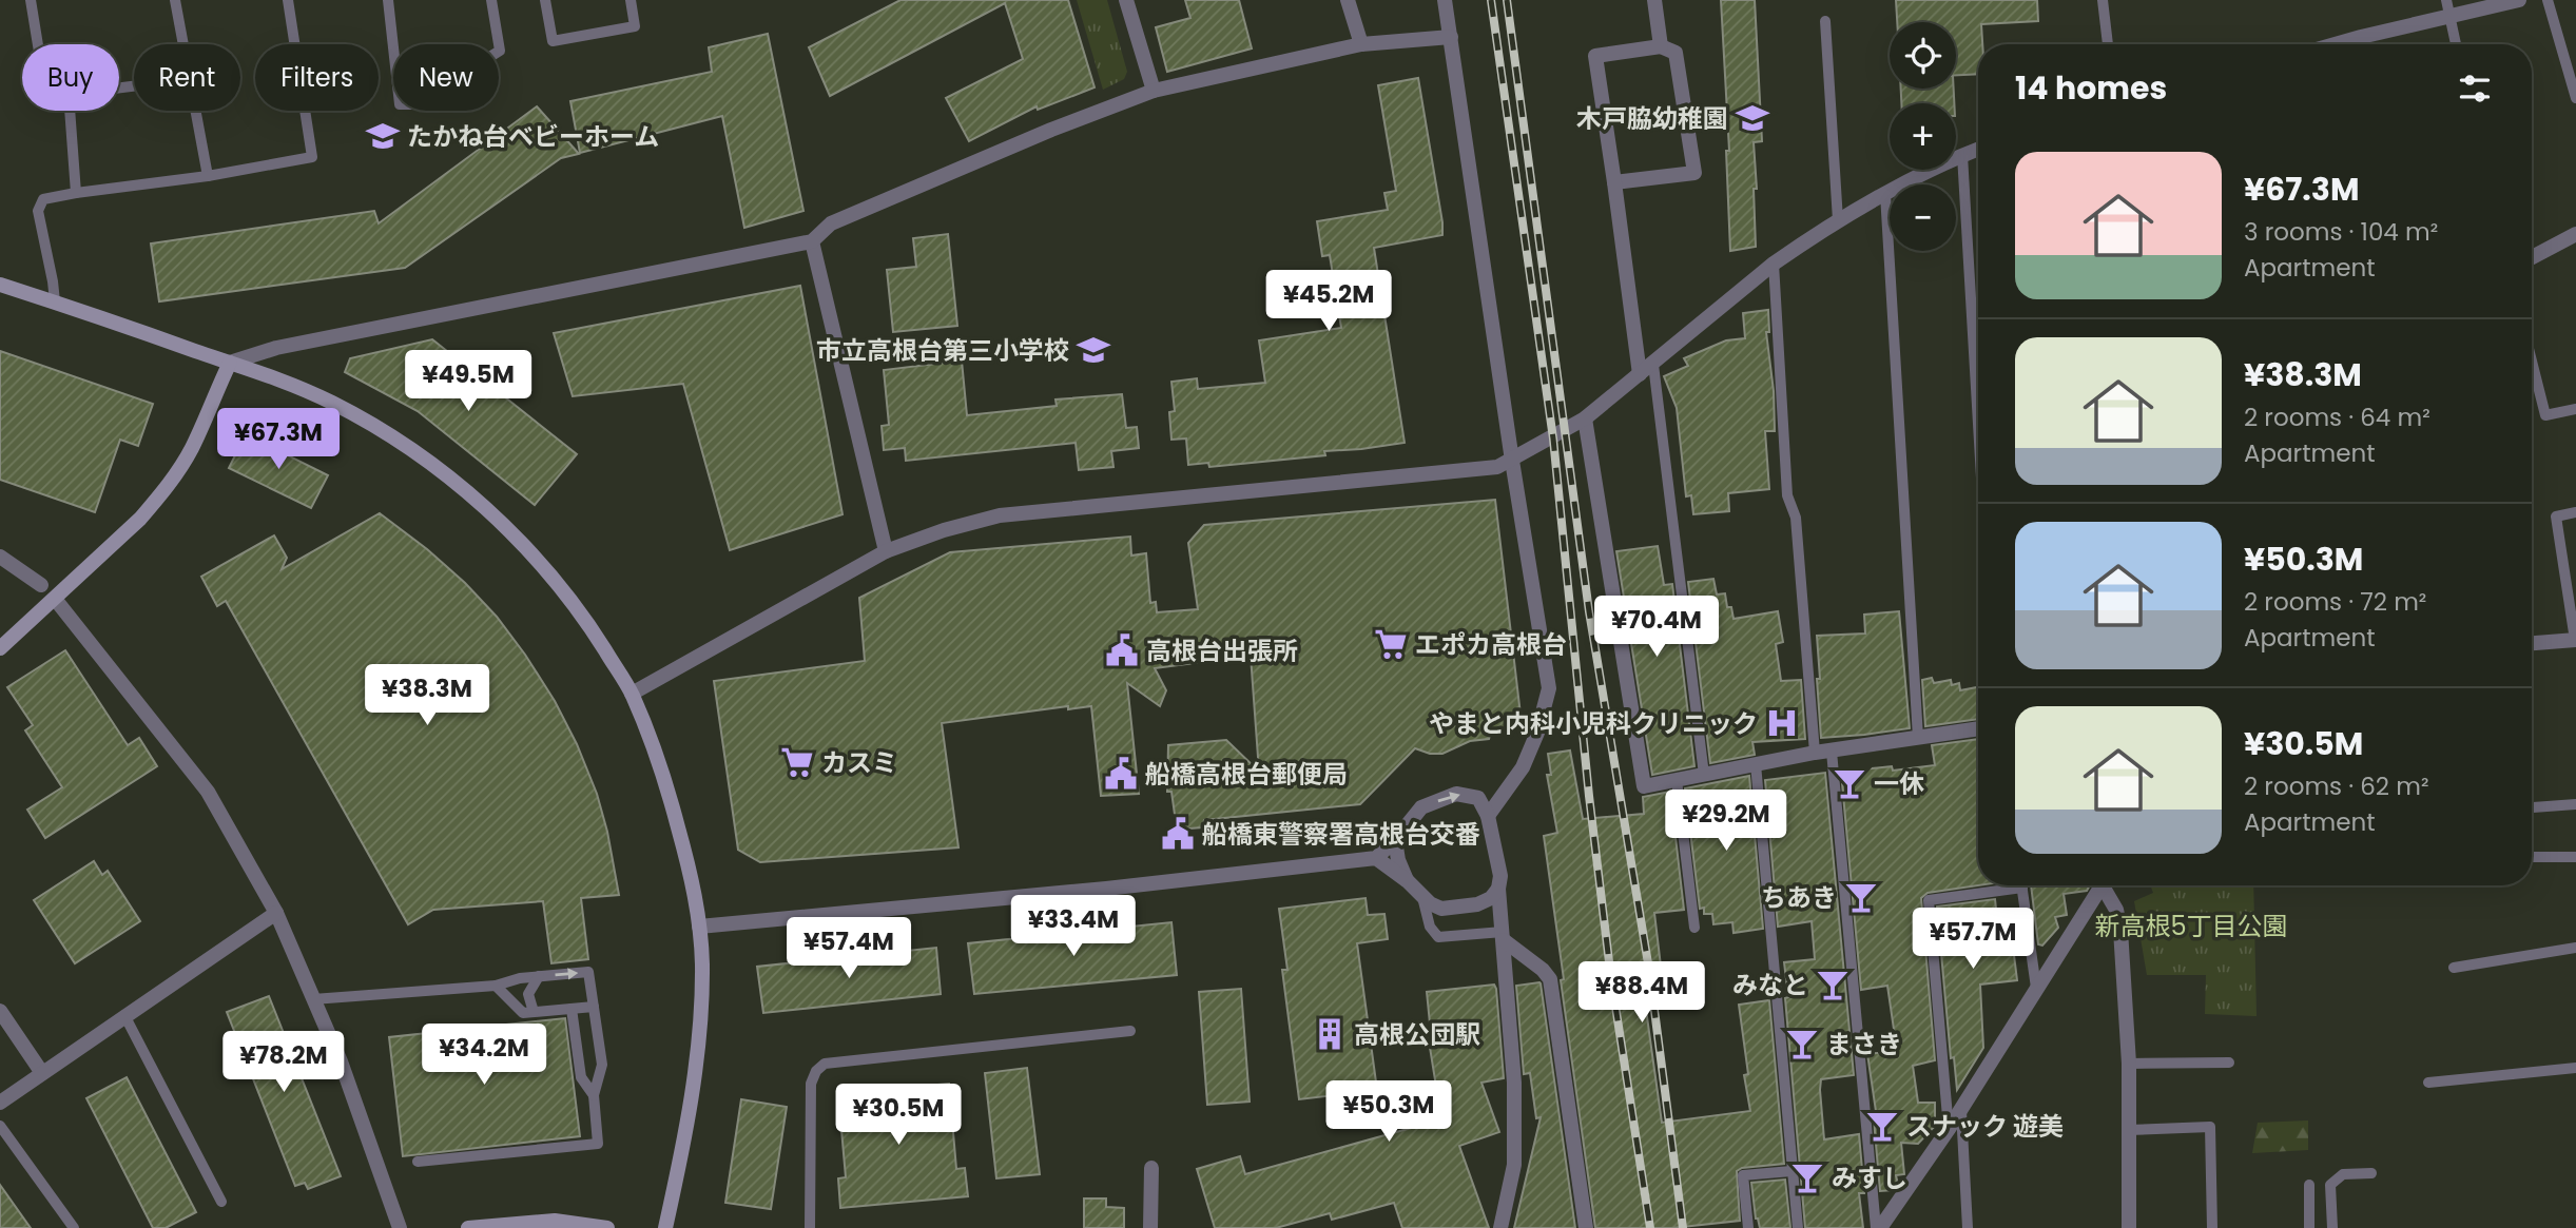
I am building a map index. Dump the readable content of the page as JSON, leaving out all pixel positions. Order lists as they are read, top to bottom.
{
  "parks": ["新高根5丁目公園"],
  "places": {
    "school or university": ["木戸脇幼稚園", "たかね台ベビーホーム", "市立高根台第三小学校"],
    "supermarket": ["エポカ高根台", "カスミ"],
    "public building": ["高根台出張所", "船橋高根台郵便局", "船橋東警察署高根台交番"],
    "hospital": ["やまと内科小児科クリニック"],
    "bar": [
      "一休",
      "ちあき",
      "みなと",
      "まさき",
      "スナック 遊美",
      "みすし"
    ],
    "building": ["高根公団駅"]
  },
  "page": {
    "map_buttons": ["+", "−"],
    "chip": [
      "Buy",
      "Rent",
      "Filters",
      "New"
    ],
    "heading": "14 homes",
    "list": [
      {
        "name": "¥67.3M",
        "note": "3 rooms · 104 m² · Apartment"
      },
      {
        "name": "¥38.3M",
        "note": "2 rooms · 64 m² · Apartment"
      },
      {
        "name": "¥50.3M",
        "note": "2 rooms · 72 m² · Apartment"
      },
      {
        "name": "¥30.5M",
        "note": "2 rooms · 62 m² · Apartment"
      }
    ],
    "price": [
      "¥45.2M",
      "¥49.5M",
      "¥67.3M",
      "¥70.4M",
      "¥38.3M",
      "¥29.2M",
      "¥33.4M",
      "¥57.7M",
      "¥57.4M",
      "¥88.4M",
      "¥34.2M",
      "¥78.2M",
      "¥50.3M",
      "¥30.5M"
    ]
  }
}
